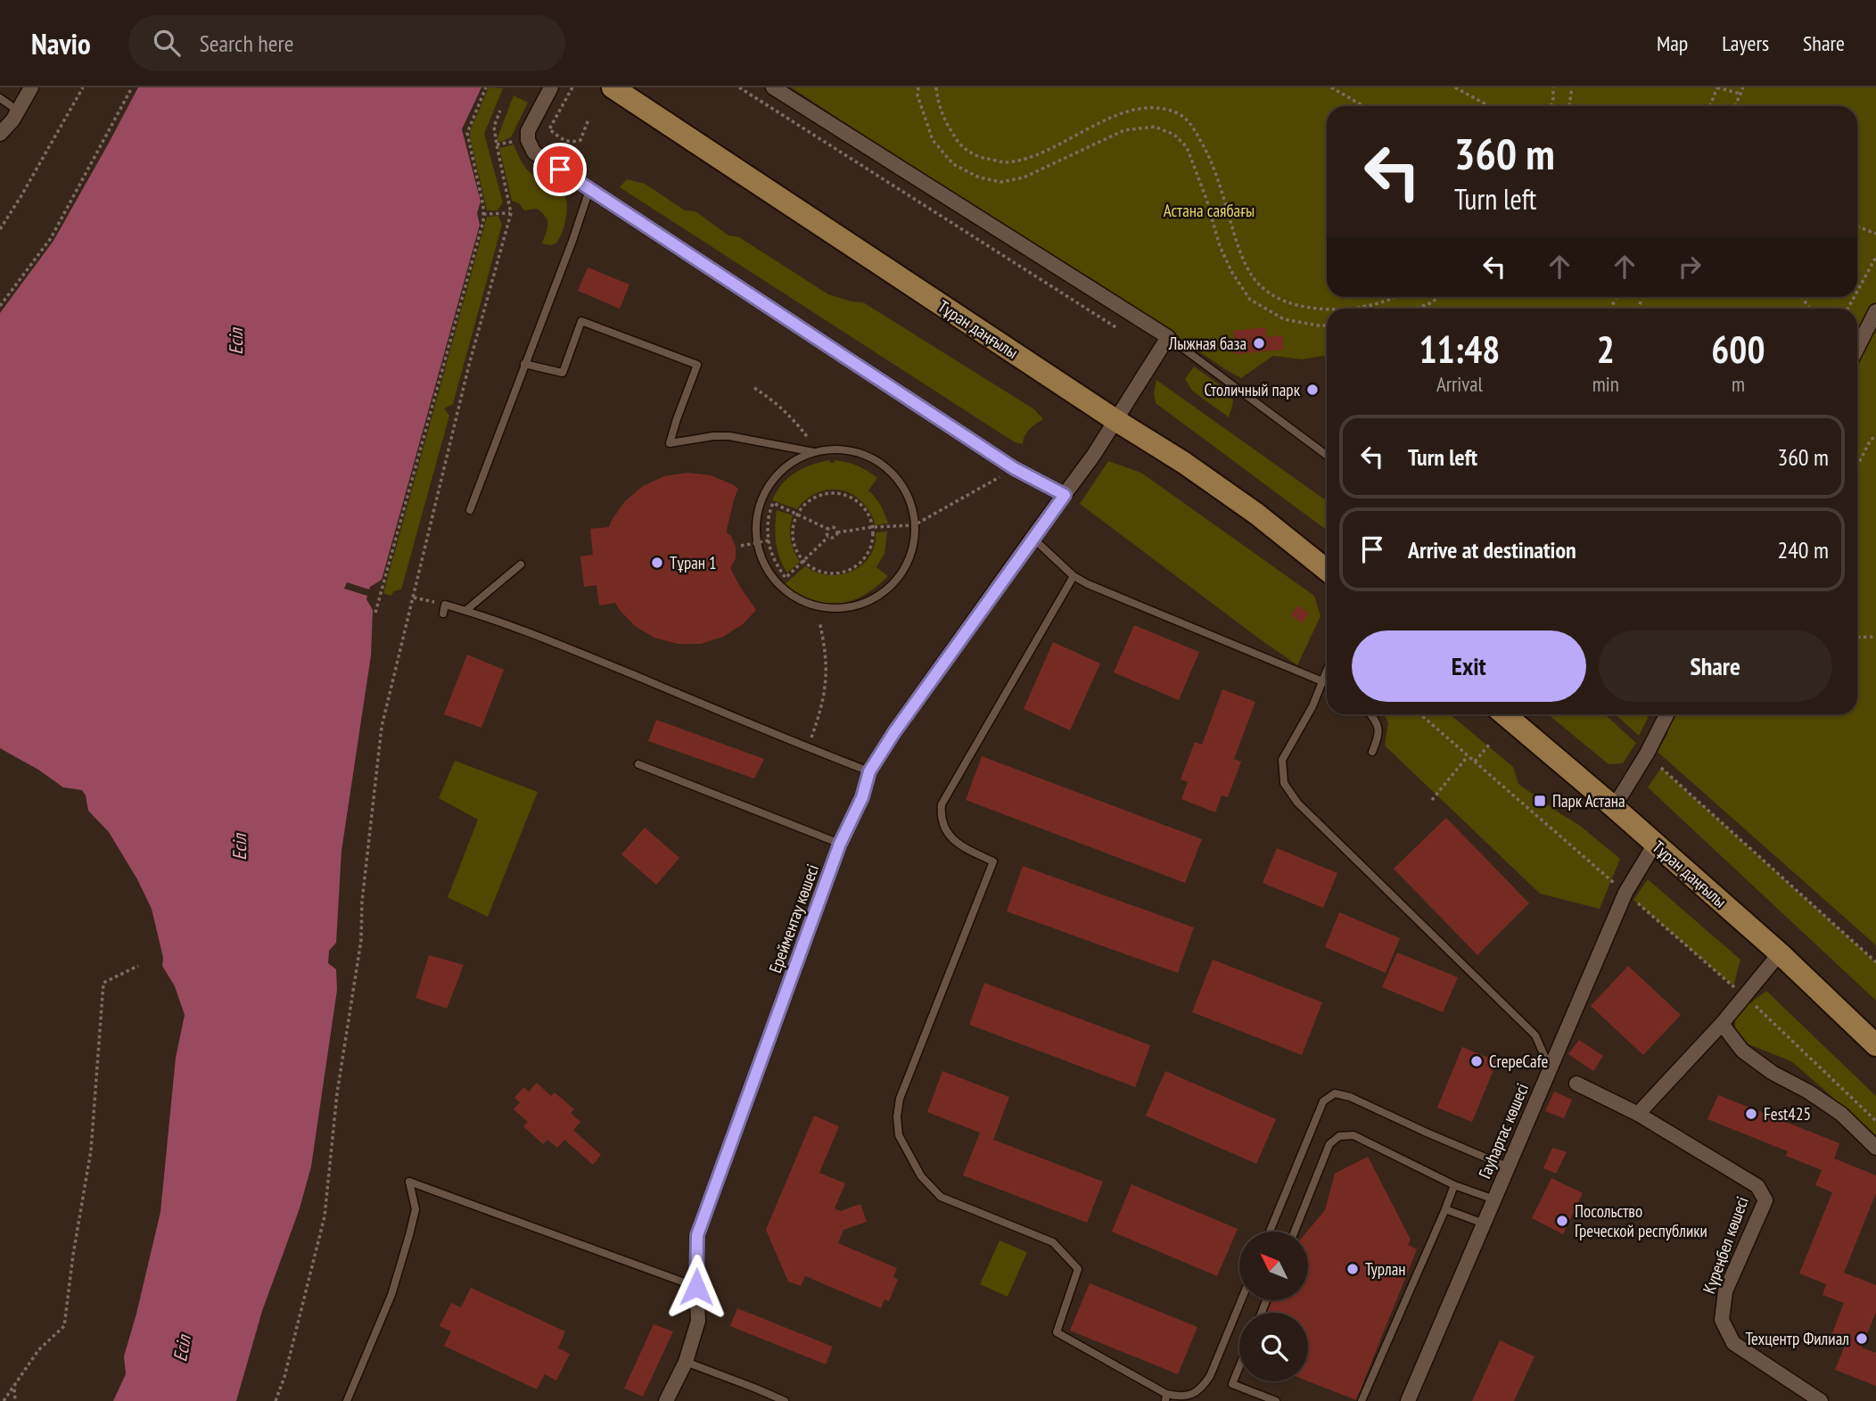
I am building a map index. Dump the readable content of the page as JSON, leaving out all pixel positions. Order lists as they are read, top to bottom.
{
  "streets": {
    "main road": ["Тұран даңғылы"],
    "street": ["Ерейментау көшесі", "Гауhартас көшесі", "Күреңбел көшесі"]
  },
  "crossings": [
    ["Тұран даңғылы", "Ерейментау көшесі"],
    ["Тұран даңғылы", "Гауhартас көшесі"]
  ],
  "water": ["Есіл"],
  "parks": ["Астана саябағы"],
  "places": {
    "other": [
      "Лыжная база",
      "Столичный парк",
      "Тұран 1",
      "CrepeCafe",
      "Fest425",
      "Посольство Греческой республики",
      "Турлан",
      "Техцентр Филиал"
    ],
    "transit": ["Парк Астана"]
  },
  "north": "top left",
  "page": {
    "header": "Navio",
    "search": "Search here",
    "nav": ["Map", "Layers", "Share"],
    "turn": ["360 m", "Turn left"],
    "eta": [
      "11:48",
      "Arrival",
      "2",
      "min",
      "600",
      "m"
    ],
    "list": [
      {
        "name": "Turn left",
        "value": "360 m"
      },
      {
        "name": "Arrive at destination",
        "value": "240 m"
      }
    ],
    "buttons": ["Exit", "Share"]
  }
}
